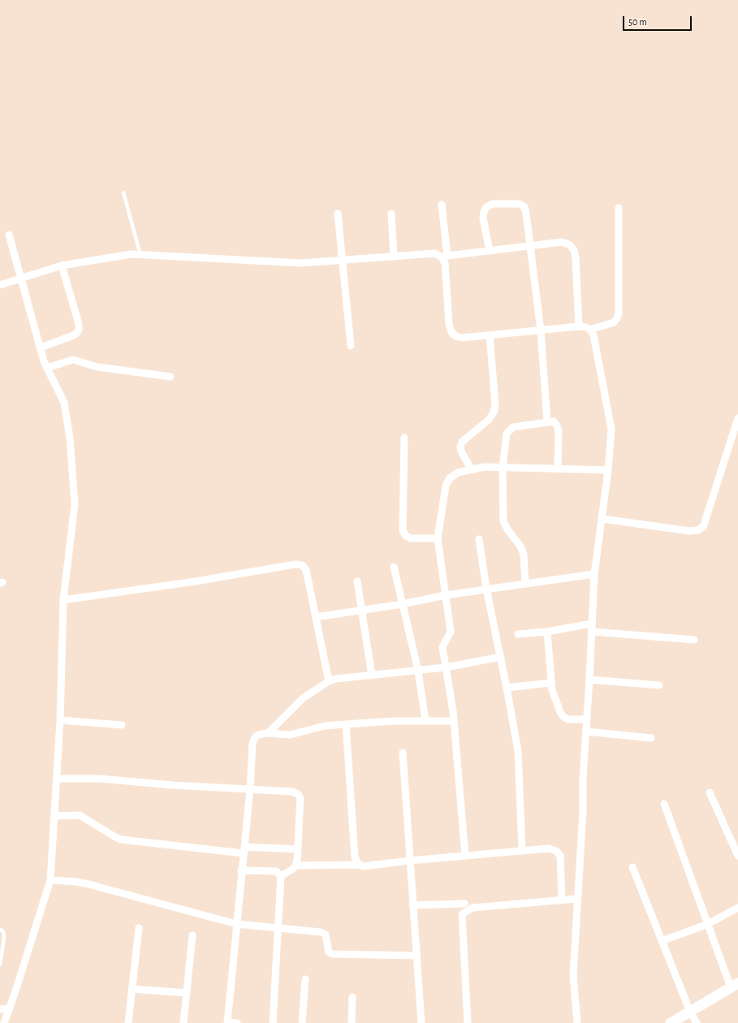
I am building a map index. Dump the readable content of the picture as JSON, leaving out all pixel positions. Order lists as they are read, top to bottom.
{
  "scale_bar": "50 m"
}
